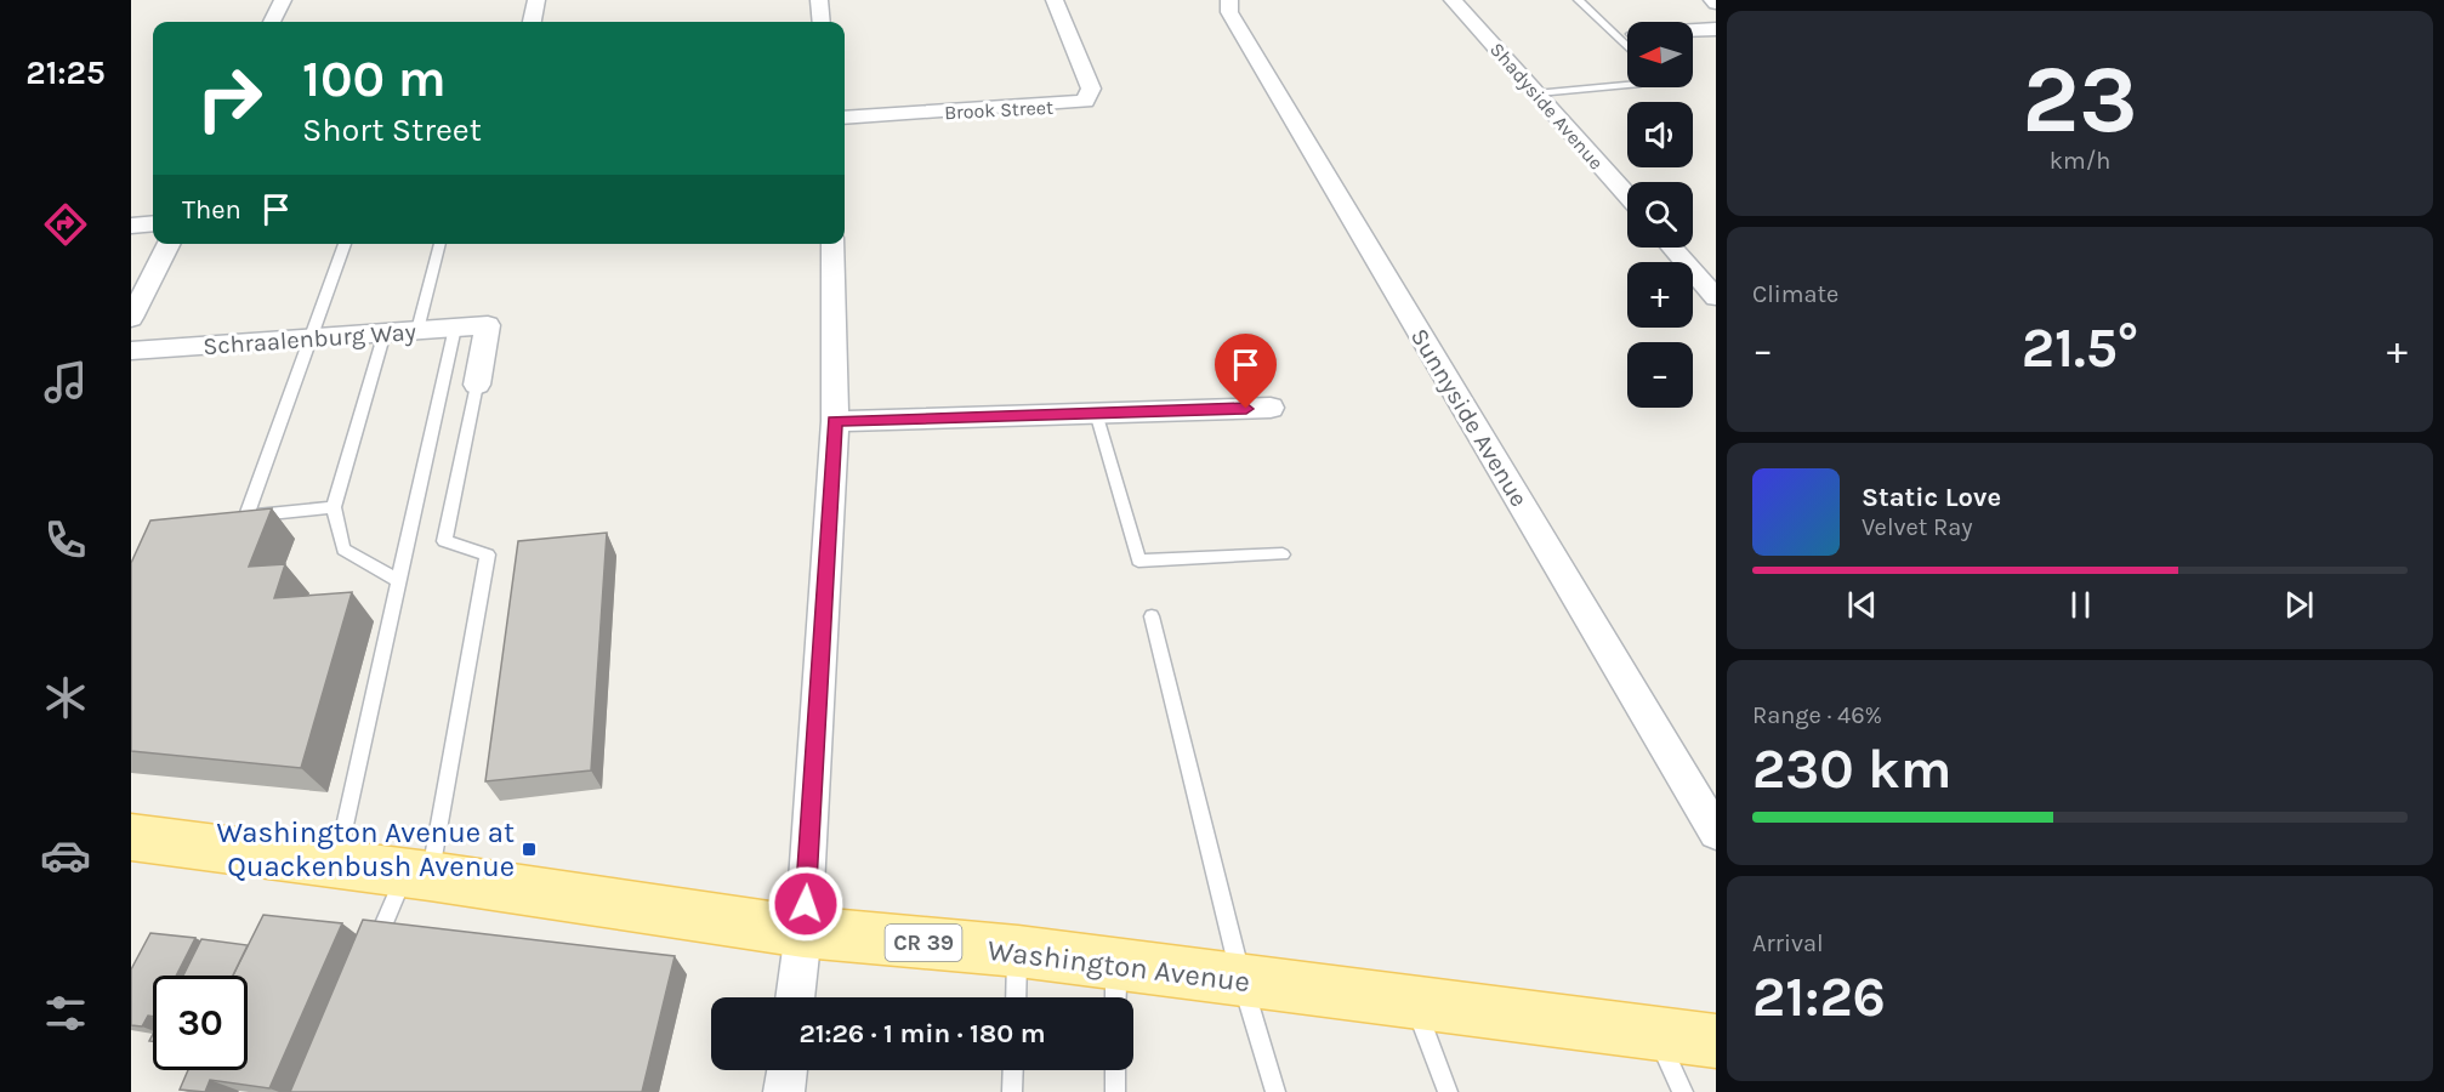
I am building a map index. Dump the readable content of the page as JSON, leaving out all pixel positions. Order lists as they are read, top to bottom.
{
  "streets": {
    "main road": ["CR 39", "Washington Avenue"],
    "street": [
      "Shadyside Avenue",
      "Brook Street",
      "Schraalenburg Way",
      "Sunnyside Avenue"
    ]
  },
  "places": {
    "transit": ["Washington Avenue at Quackenbush Avenue"]
  },
  "north": "left",
  "page": {
    "tabs": "21:25",
    "tile": [
      ["23", "km/h"],
      "Climate",
      ["Range · 46%", "230 km"],
      ["Arrival", "21:26"]
    ],
    "map_buttons": ["+", "−"],
    "turn": ["100 m", "Short Street"],
    "then": "Then",
    "heat": ["−", "21.5°", "+"],
    "song": ["Static Love", "Velvet Ray"],
    "limit": "30",
    "trip": "21:26 · 1 min · 180 m"
  }
}
